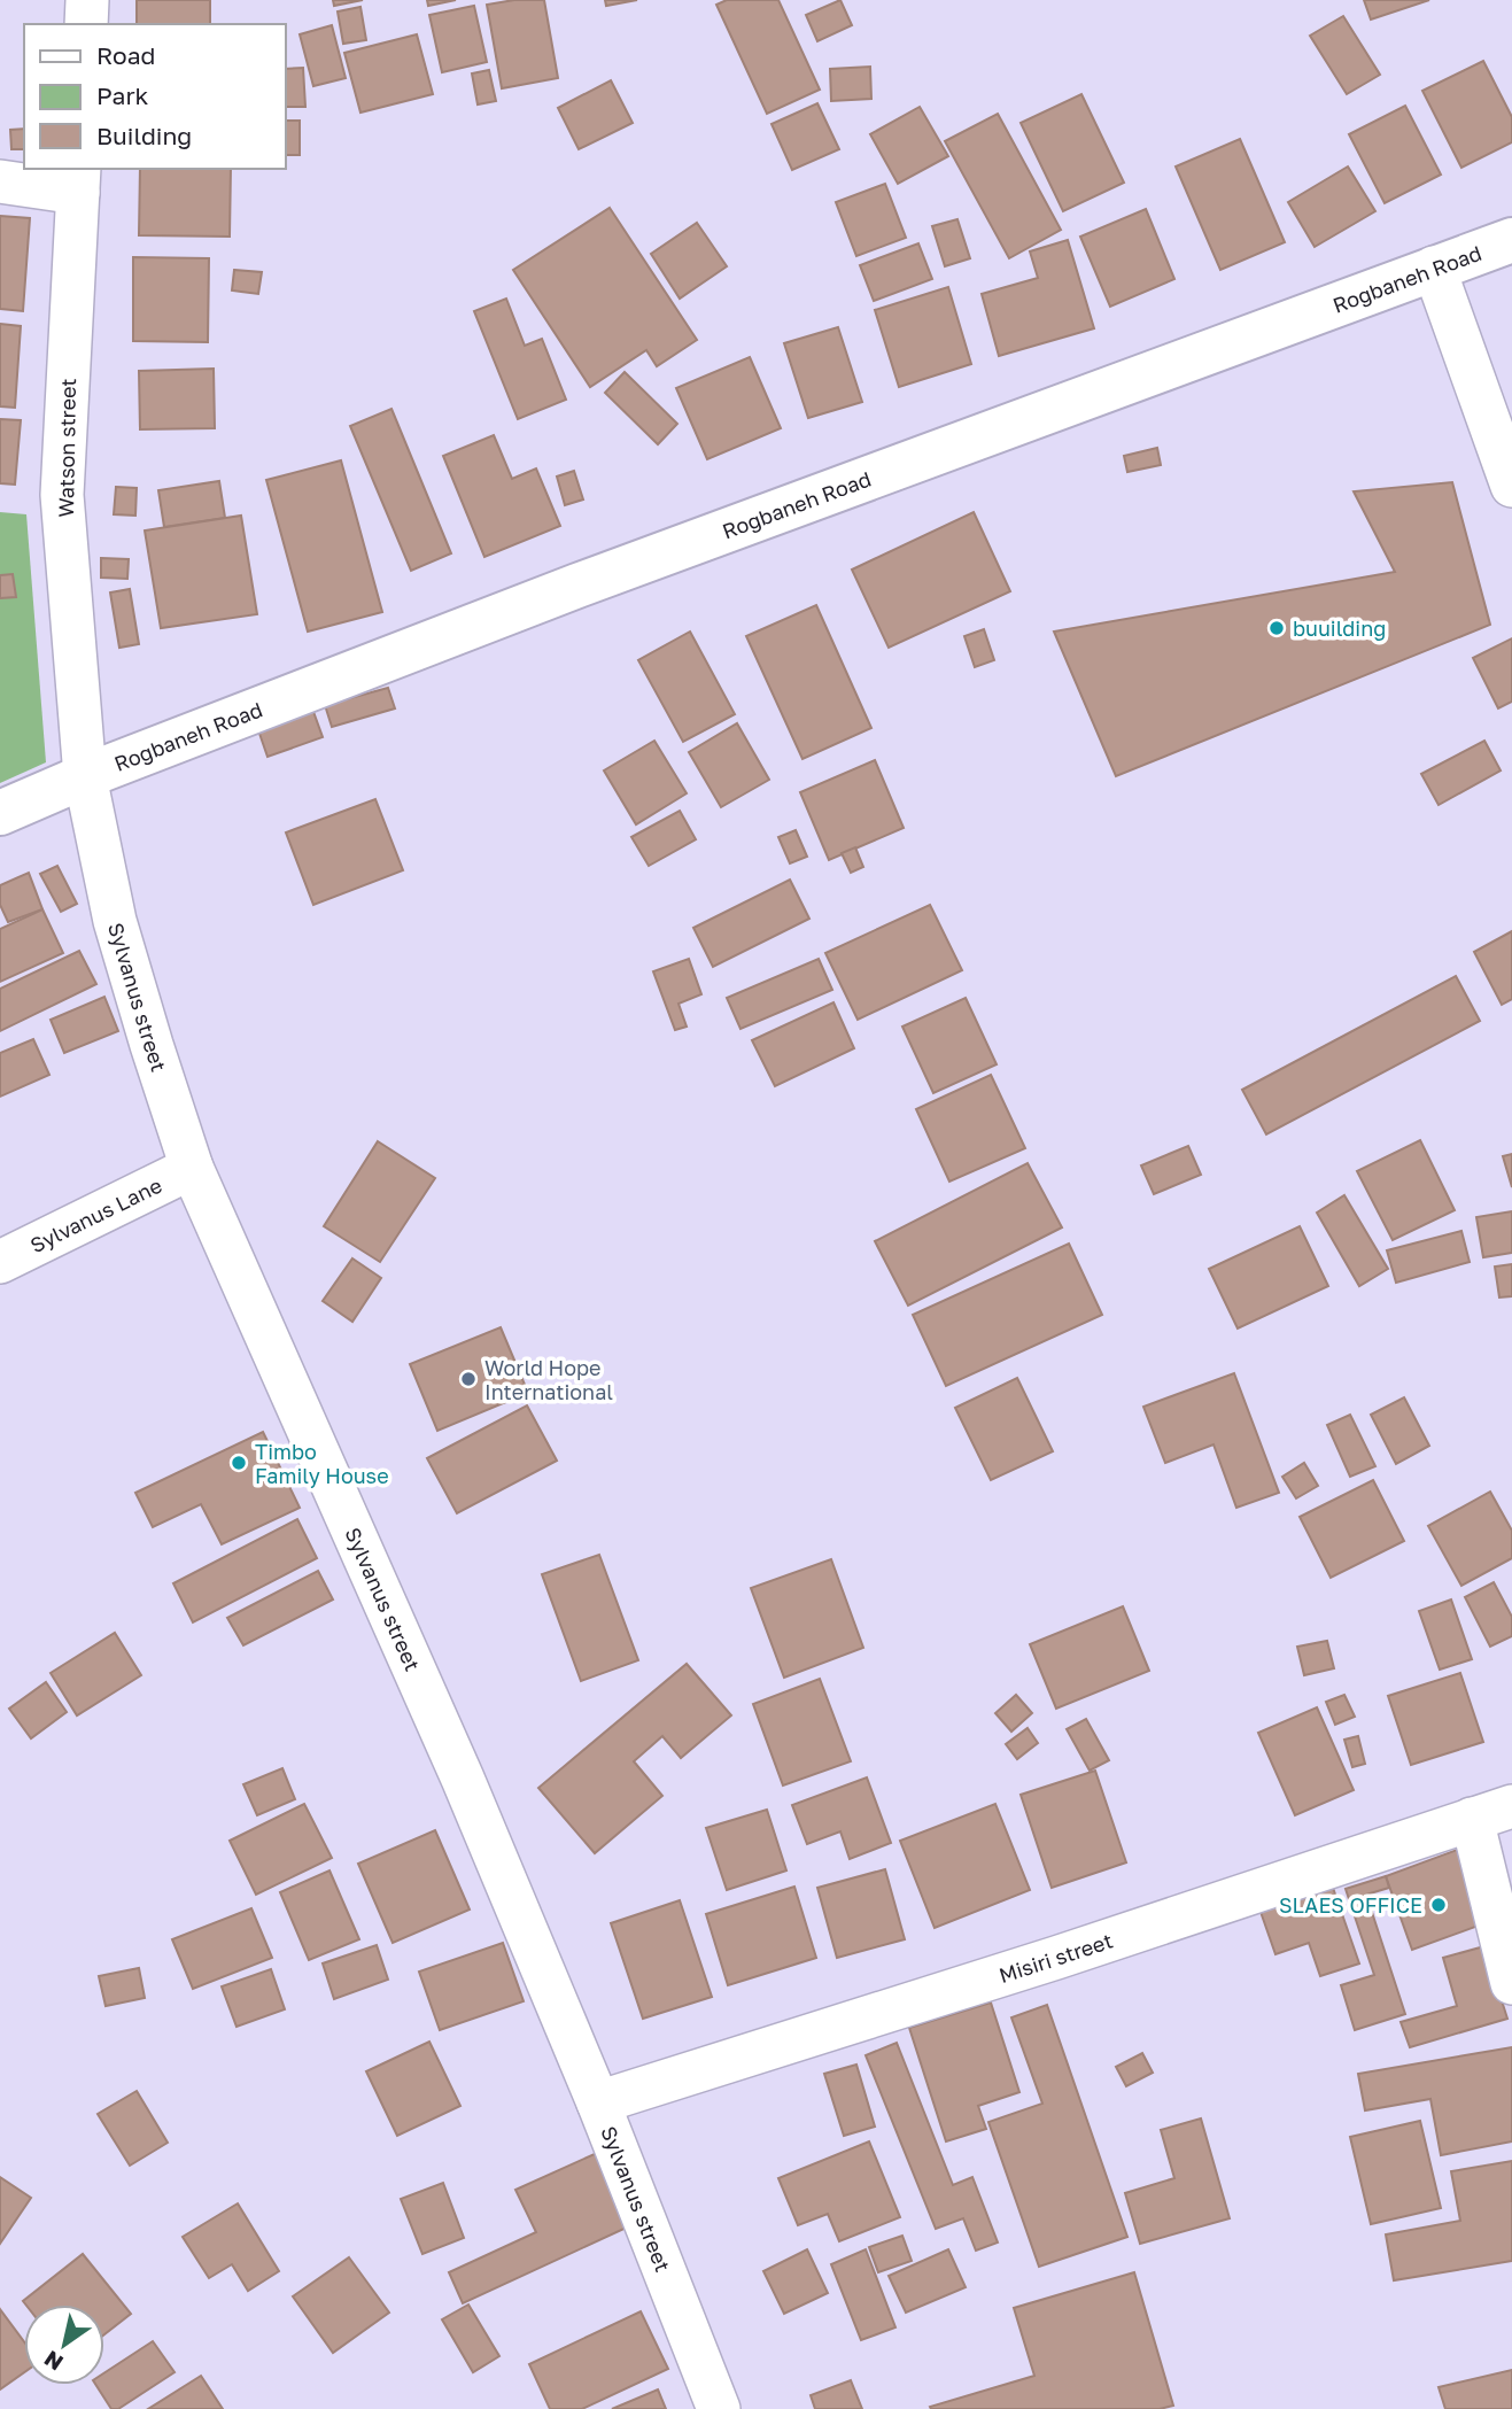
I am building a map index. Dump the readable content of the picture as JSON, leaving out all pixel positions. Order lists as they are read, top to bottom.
{
  "streets": {
    "main road": ["Rogbaneh Road"],
    "street": [
      "Watson street",
      "Sylvanus street",
      "Sylvanus Lane",
      "Misiri street"
    ]
  },
  "crossings": [
    ["Rogbaneh Road", "Watson street"],
    ["Rogbaneh Road", "Sylvanus street"],
    ["Watson street", "Sylvanus street"],
    ["Sylvanus street", "Sylvanus Lane"],
    ["Sylvanus street", "Misiri street"]
  ],
  "places": [
    "buuilding",
    "World Hope International",
    "Timbo Family House",
    "SLAES OFFICE"
  ],
  "legend": ["Road", "Park", "Building"],
  "north": "bottom left"
}
